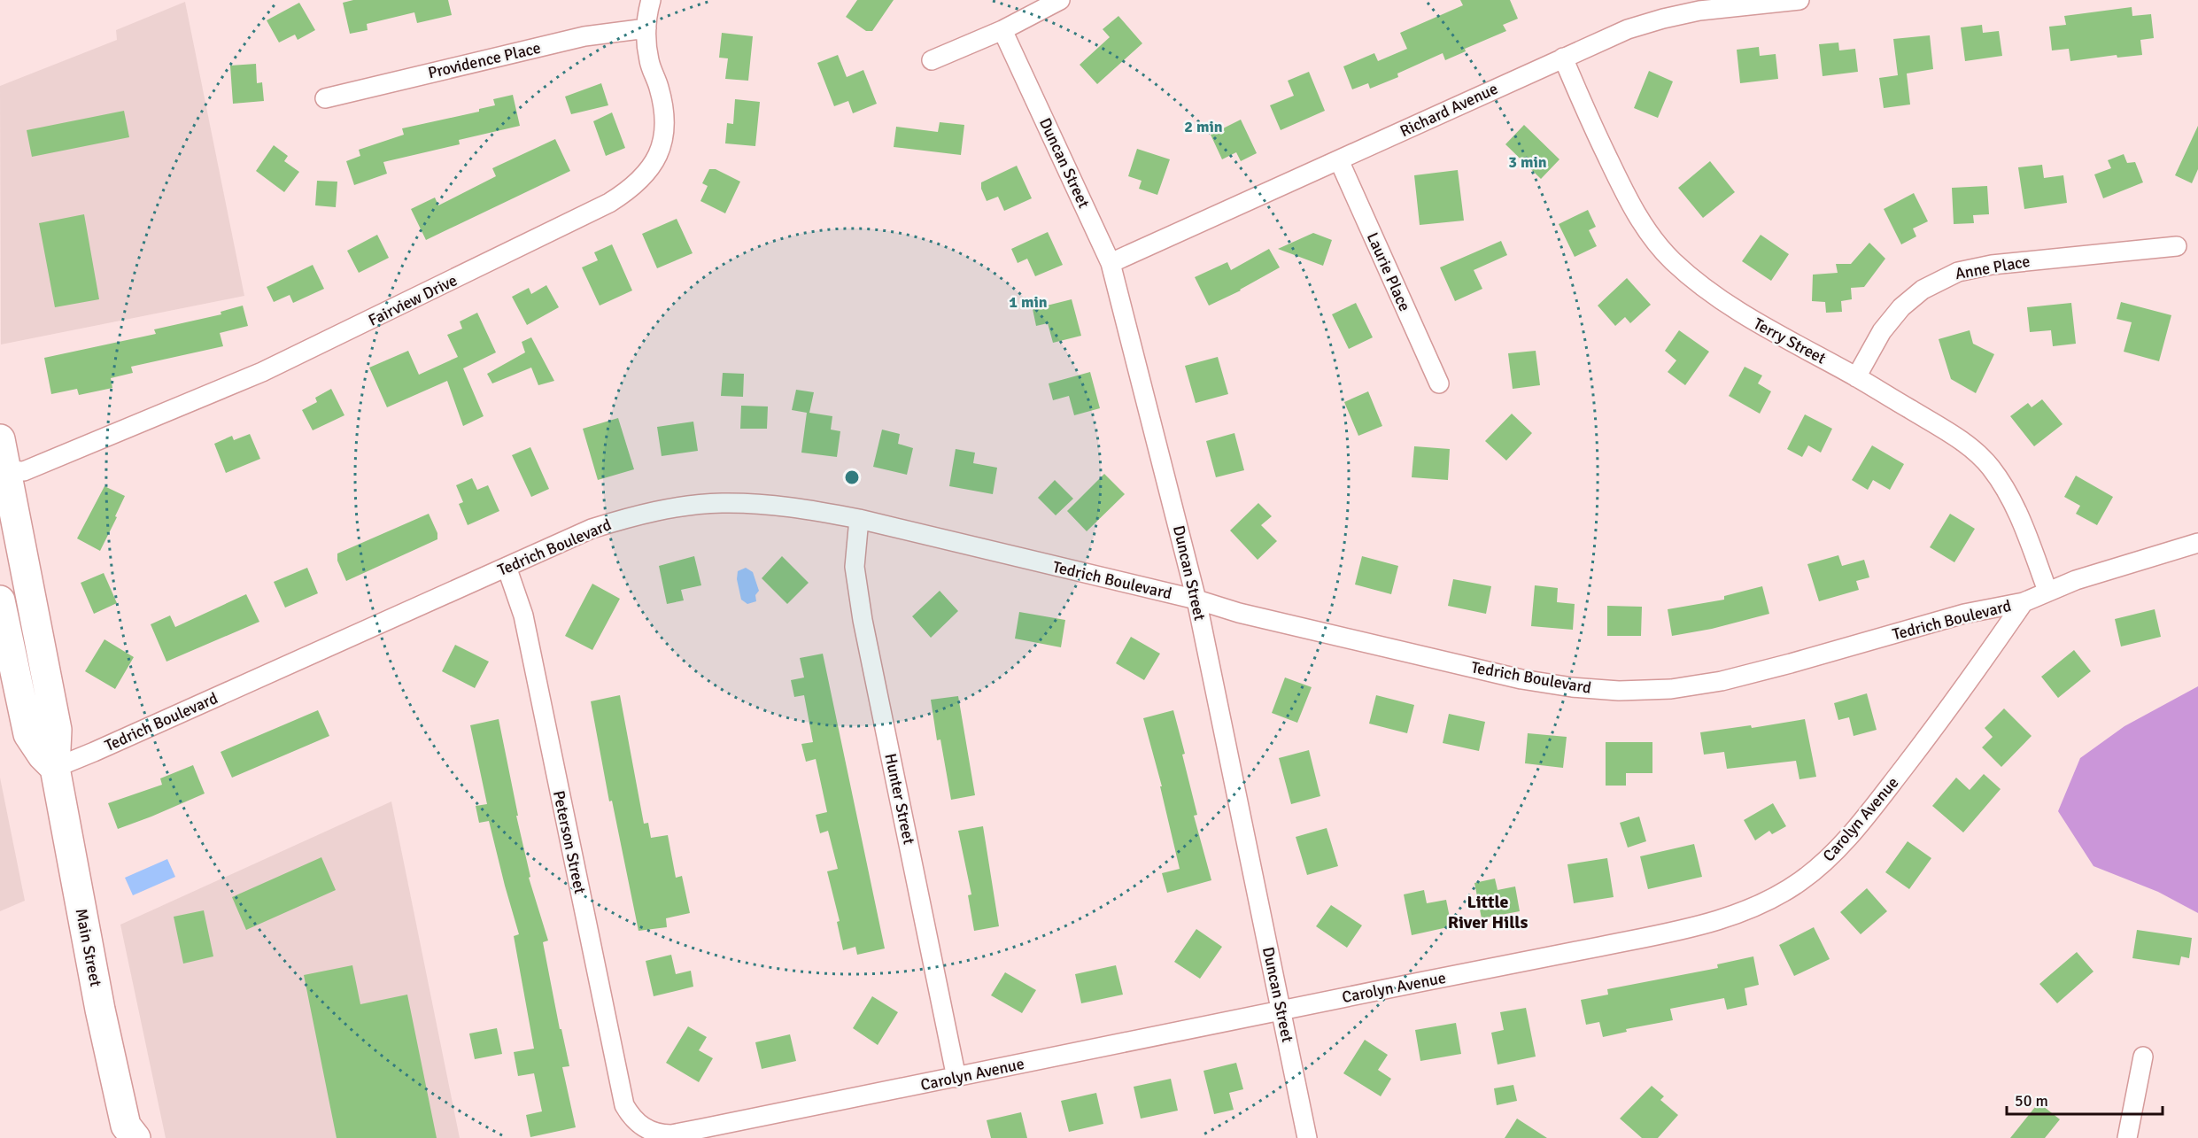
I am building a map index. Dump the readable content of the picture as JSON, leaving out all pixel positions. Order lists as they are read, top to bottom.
{
  "streets": {
    "main road": ["Main Street"],
    "street": [
      "Providence Place",
      "Richard Avenue",
      "Duncan Street",
      "Anne Place",
      "Laurie Place",
      "Fairview Drive",
      "Terry Street",
      "Tedrich Boulevard",
      "Hunter Street",
      "Carolyn Avenue",
      "Peterson Street"
    ]
  },
  "crossings": [
    ["Providence Place", "Fairview Drive"],
    ["Richard Avenue", "Duncan Street"],
    ["Richard Avenue", "Laurie Place"],
    ["Richard Avenue", "Terry Street"],
    ["Duncan Street", "Tedrich Boulevard"],
    ["Duncan Street", "Carolyn Avenue"],
    ["Anne Place", "Terry Street"],
    ["Fairview Drive", "Main Street"],
    ["Terry Street", "Tedrich Boulevard"],
    ["Tedrich Boulevard", "Hunter Street"],
    ["Tedrich Boulevard", "Carolyn Avenue"],
    ["Tedrich Boulevard", "Peterson Street"],
    ["Tedrich Boulevard", "Main Street"],
    ["Hunter Street", "Carolyn Avenue"],
    ["Carolyn Avenue", "Peterson Street"]
  ],
  "districts": ["Little River Hills"],
  "scale_bar": "50 m",
  "rings": ["2 min", "3 min", "1 min"]
}
